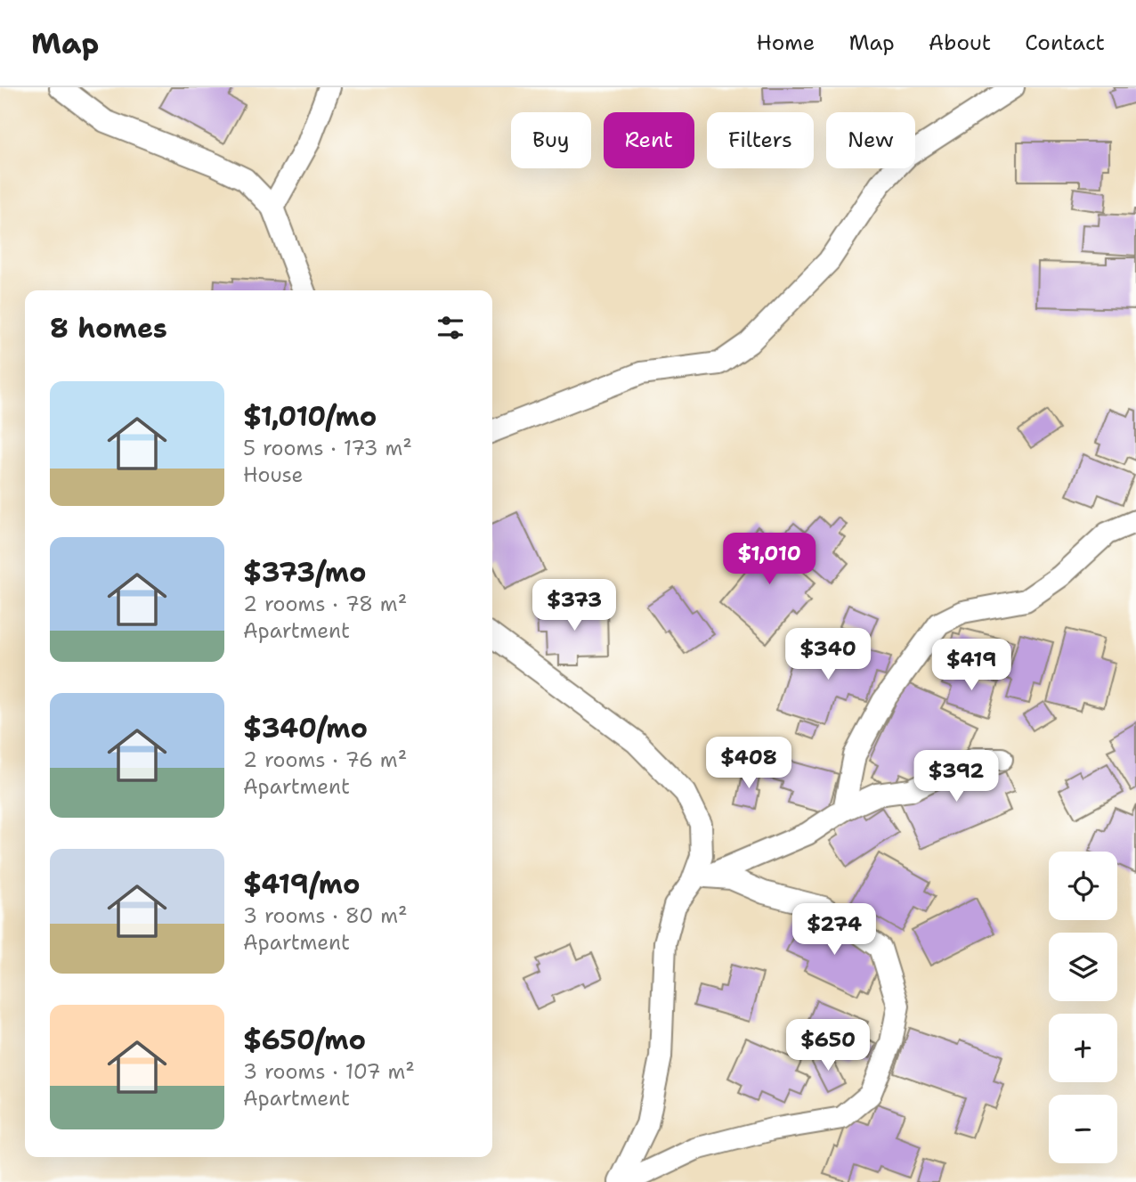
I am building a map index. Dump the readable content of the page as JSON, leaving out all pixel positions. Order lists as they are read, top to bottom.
{
  "page": {
    "header": "Map",
    "nav": [
      "Home",
      "Map",
      "About",
      "Contact"
    ],
    "chip": [
      "Buy",
      "Rent",
      "Filters",
      "New"
    ],
    "heading": "8 homes",
    "list": [
      {
        "name": "$1,010/mo",
        "note": "5 rooms · 173 m² · House"
      },
      {
        "name": "$373/mo",
        "note": "2 rooms · 78 m² · Apartment"
      },
      {
        "name": "$340/mo",
        "note": "2 rooms · 76 m² · Apartment"
      },
      {
        "name": "$419/mo",
        "note": "3 rooms · 80 m² · Apartment"
      },
      {
        "name": "$650/mo",
        "note": "3 rooms · 107 m² · Apartment"
      }
    ],
    "price": [
      "$1,010",
      "$373",
      "$340",
      "$419",
      "$408",
      "$392",
      "$274",
      "$650"
    ],
    "map_buttons": ["+", "−"]
  }
}
